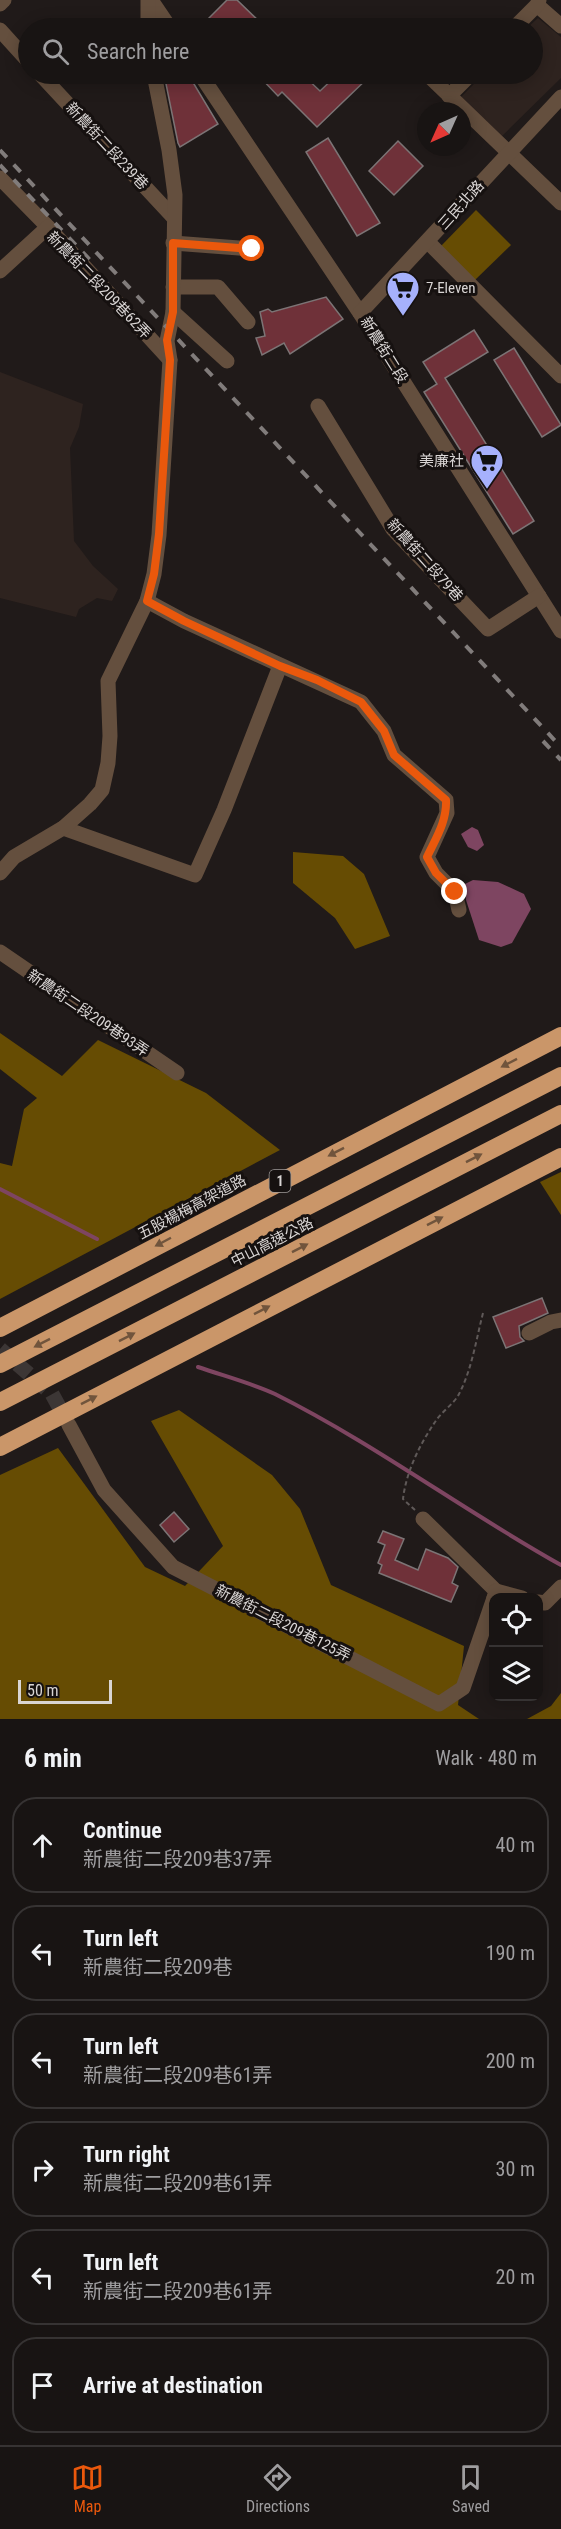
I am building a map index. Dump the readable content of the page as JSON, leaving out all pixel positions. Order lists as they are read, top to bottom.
{
  "streets": {
    "highway": ["1", "五股楊梅高架道路", "中山高速公路"],
    "street": [
      "新農街二段239巷",
      "三民北路",
      "新農街二段209巷62弄",
      "新農街二段",
      "新農街二段79巷",
      "新農街二段209巷93弄",
      "新農街二段209巷125弄"
    ]
  },
  "crossings": [
    ["三民北路", "新農街二段"],
    ["新農街二段", "新農街二段79巷"]
  ],
  "places": {
    "supermarket": ["7-Eleven", "美廉社"]
  },
  "scale_bar": "50 m",
  "north": "bottom left",
  "page": {
    "search": "Search here",
    "scale": "50 m",
    "heading": ["6 min", "Walk · 480 m"],
    "list": [
      ["Continue", "新農街二段209巷37弄", "40 m"],
      ["Turn left", "新農街二段209巷", "190 m"],
      ["Turn left", "新農街二段209巷61弄", "200 m"],
      ["Turn right", "新農街二段209巷61弄", "30 m"],
      ["Turn left", "新農街二段209巷61弄", "20 m"],
      "Arrive at destination"
    ],
    "nav": ["Map", "Directions", "Saved"]
  }
}
